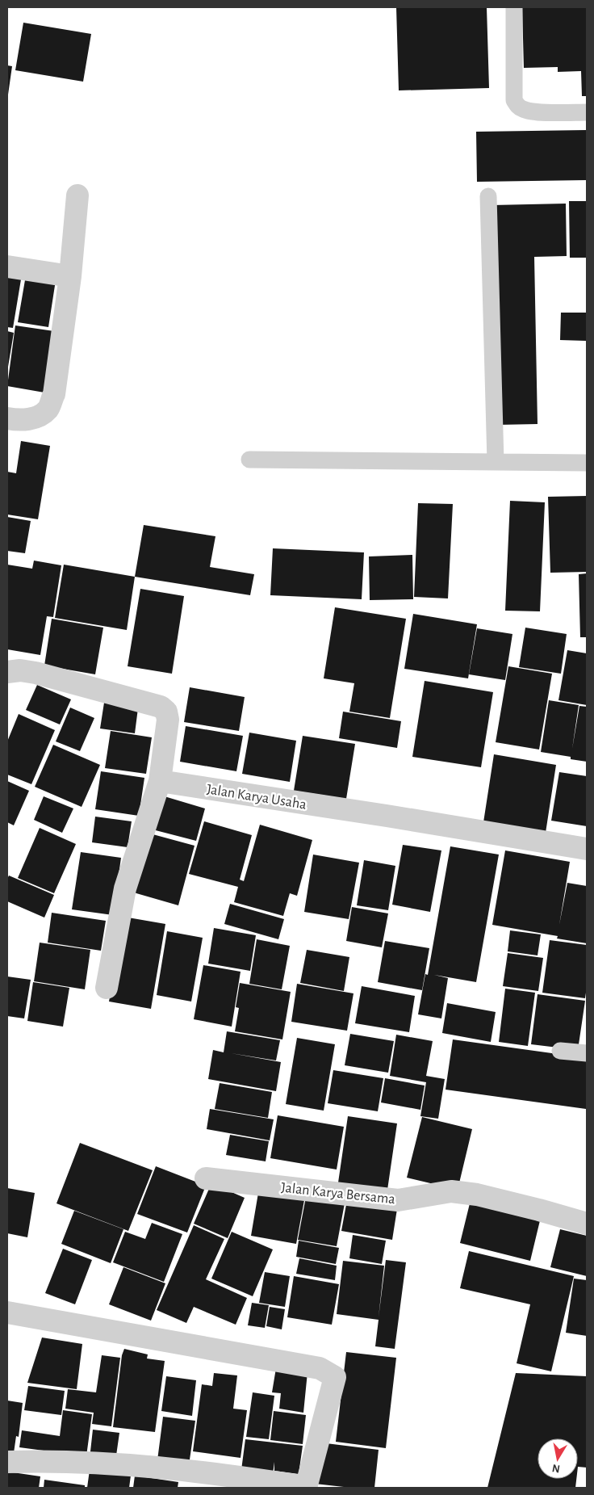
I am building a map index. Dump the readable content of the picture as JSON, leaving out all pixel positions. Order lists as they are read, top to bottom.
{
  "streets": {
    "street": ["Jalan Karya Usaha", "Jalan Karya Bersama"]
  },
  "north": "bottom"
}
